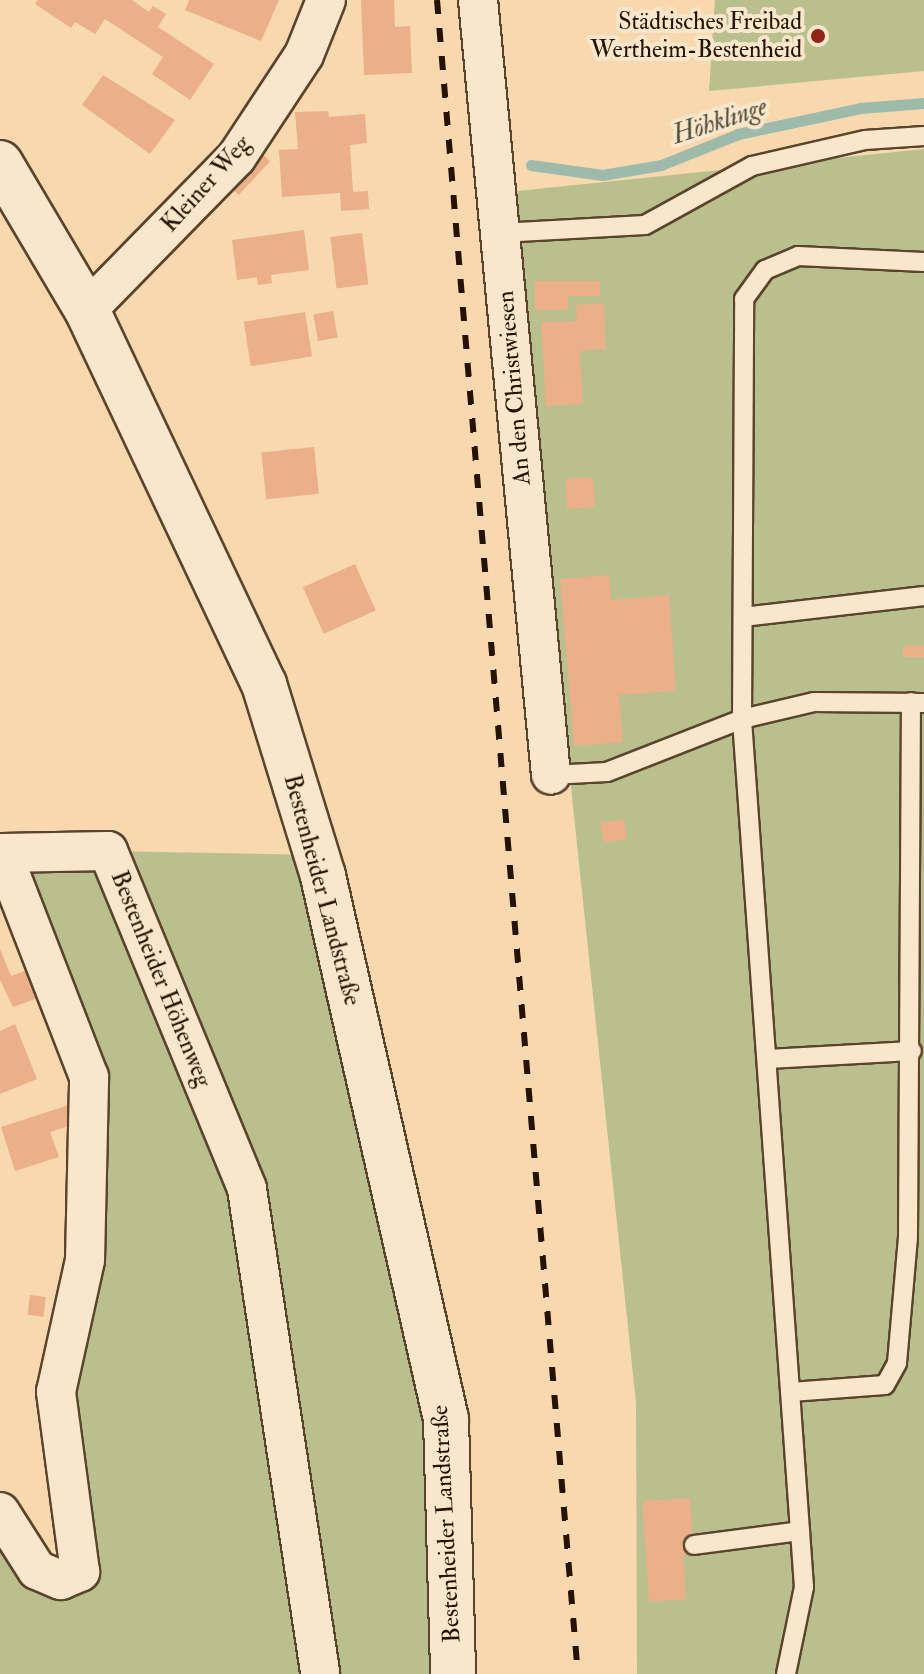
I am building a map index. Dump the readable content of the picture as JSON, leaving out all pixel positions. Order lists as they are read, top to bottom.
{
  "streets": {
    "main road": ["Bestenheider Landstraße"],
    "street": ["Kleiner Weg", "An den Christwiesen", "Bestenheider Höhenweg"]
  },
  "crossings": [
    ["Kleiner Weg", "Bestenheider Landstraße"]
  ],
  "water": ["Höhklinge"],
  "places": ["Städtisches Freibad Wertheim-Bestenheid"]
}
